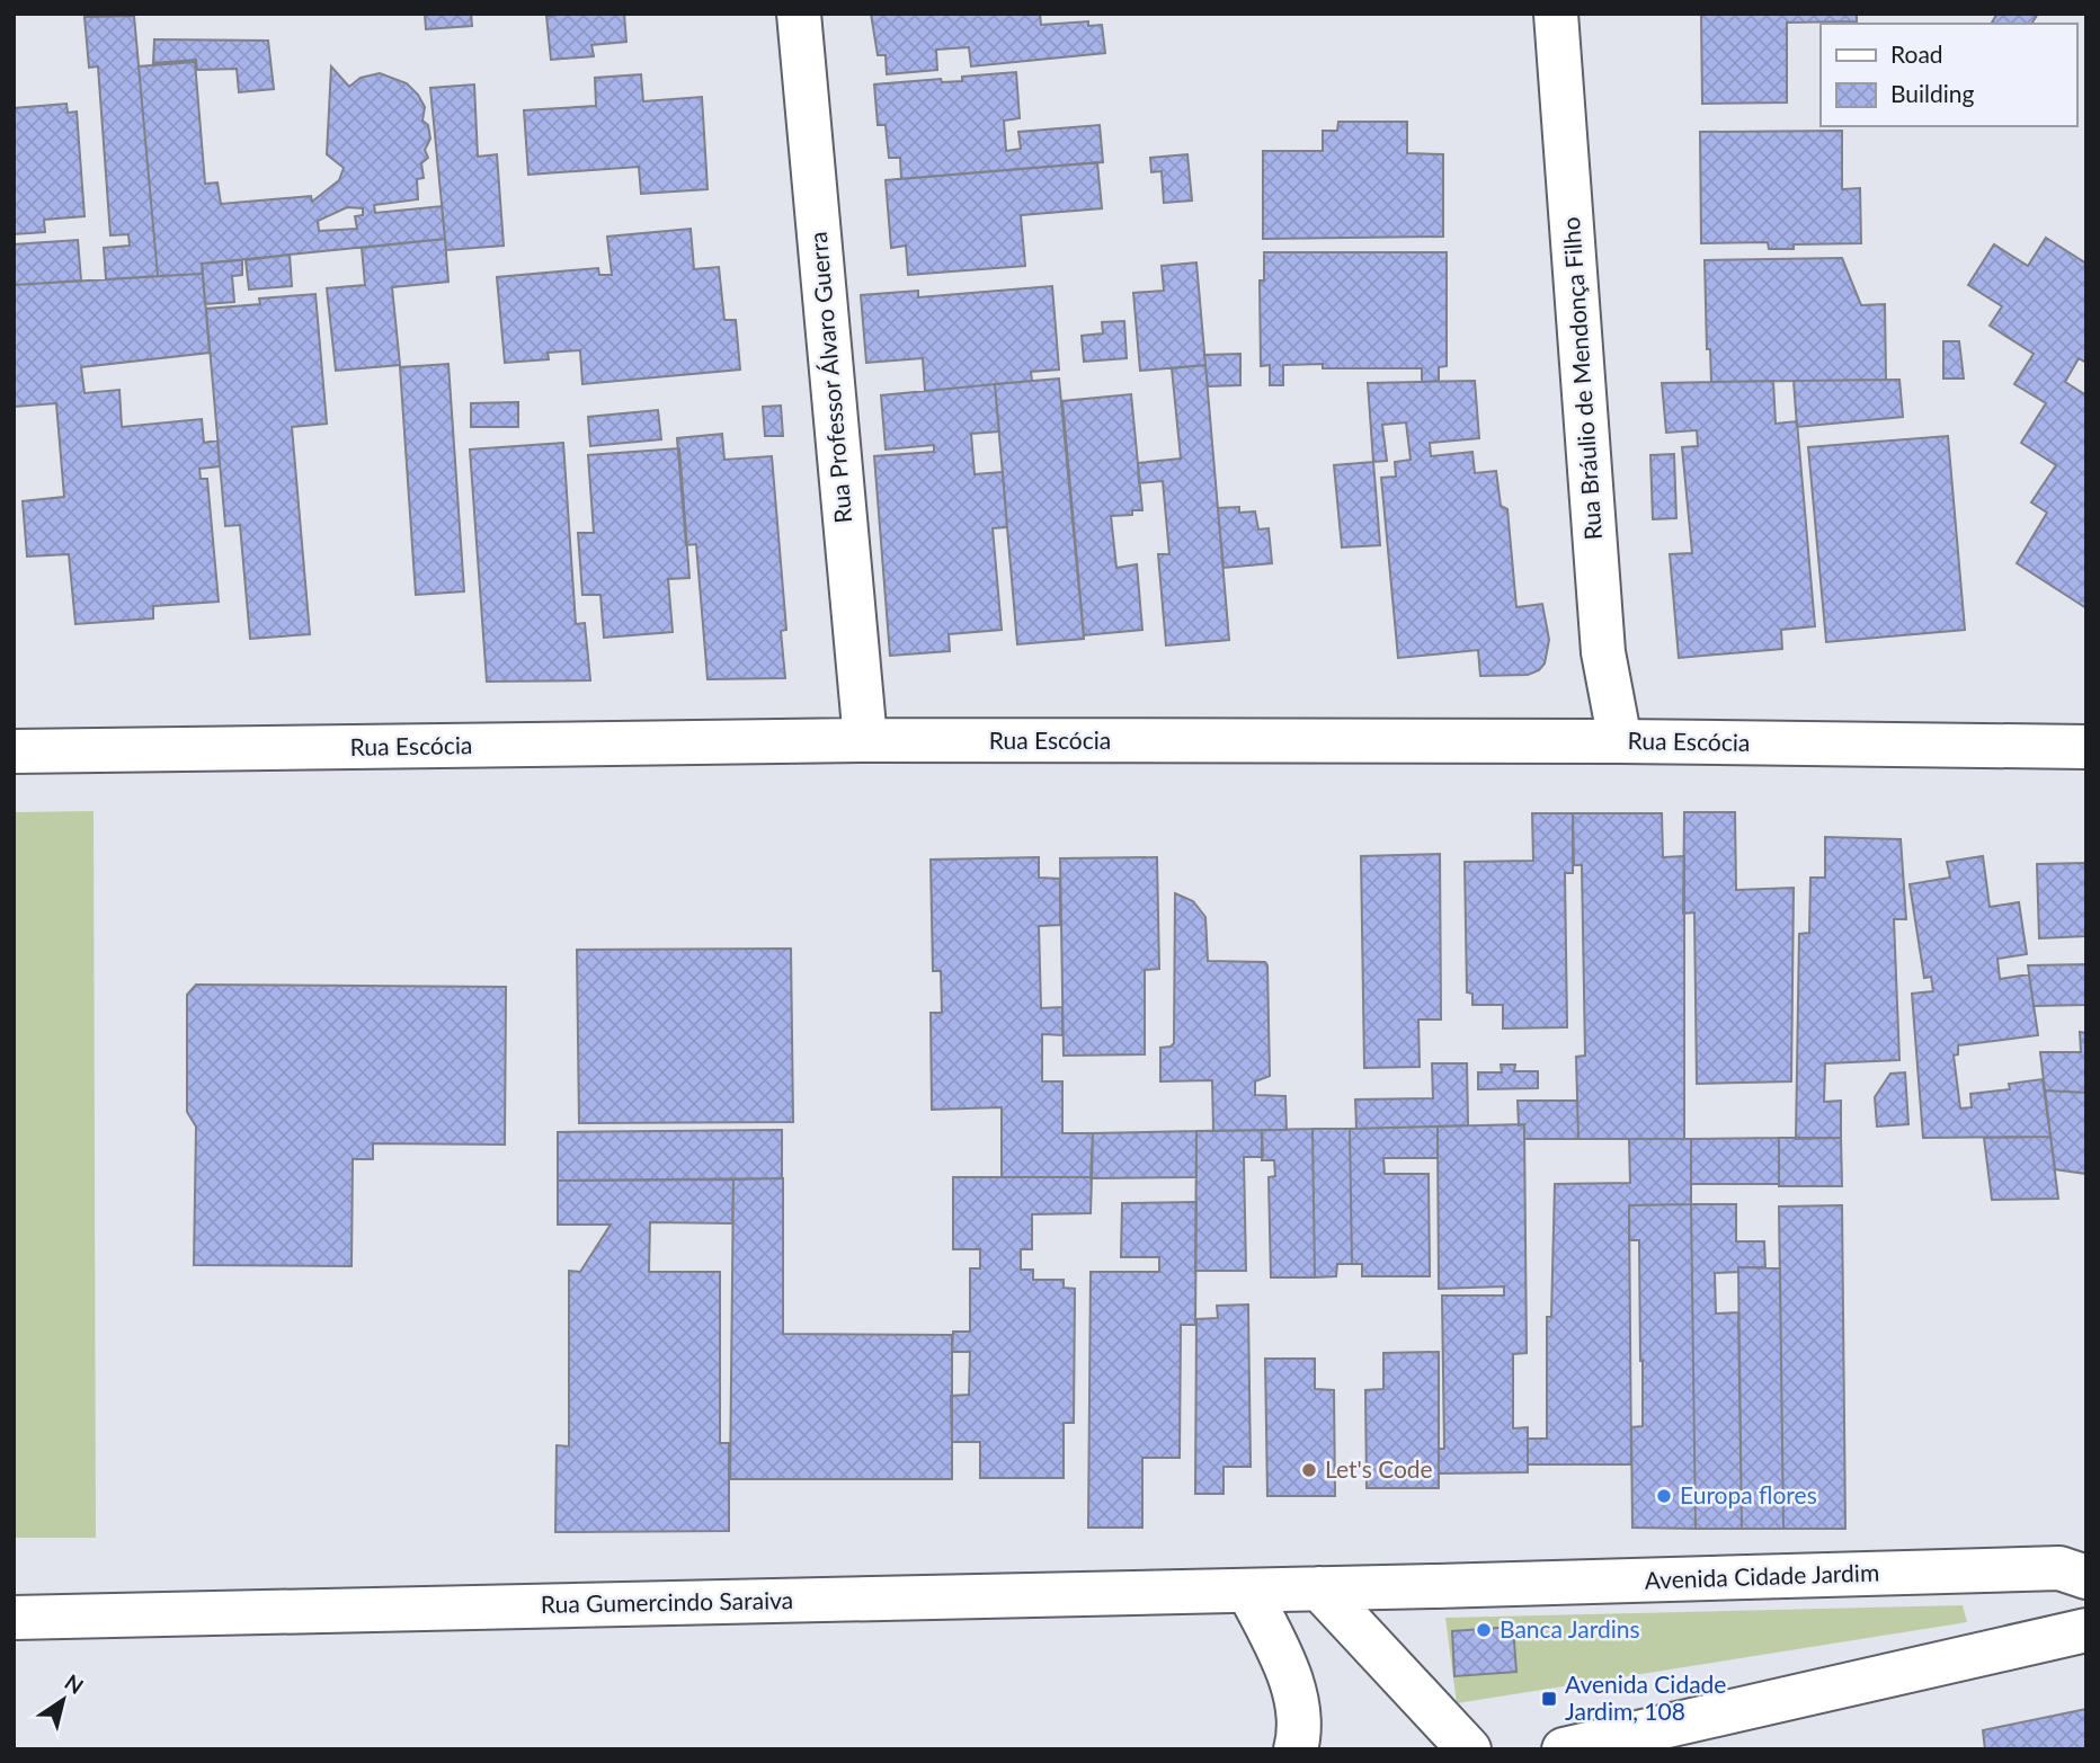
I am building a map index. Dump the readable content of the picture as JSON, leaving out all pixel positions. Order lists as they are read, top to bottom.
{
  "streets": {
    "street": [
      "Rua Professor Álvaro Guerra",
      "Rua Bráulio de Mendonça Filho",
      "Rua Escócia",
      "Avenida Cidade Jardim",
      "Rua Gumercindo Saraiva"
    ]
  },
  "crossings": [
    ["Rua Professor Álvaro Guerra", "Rua Escócia"],
    ["Rua Bráulio de Mendonça Filho", "Rua Escócia"],
    ["Avenida Cidade Jardim", "Rua Gumercindo Saraiva"]
  ],
  "places": {
    "other": ["Let's Code", "Europa flores", "Banca Jardins"],
    "transit": ["Avenida Cidade Jardim, 108"]
  },
  "legend": ["Road", "Building"],
  "north": "top right"
}
